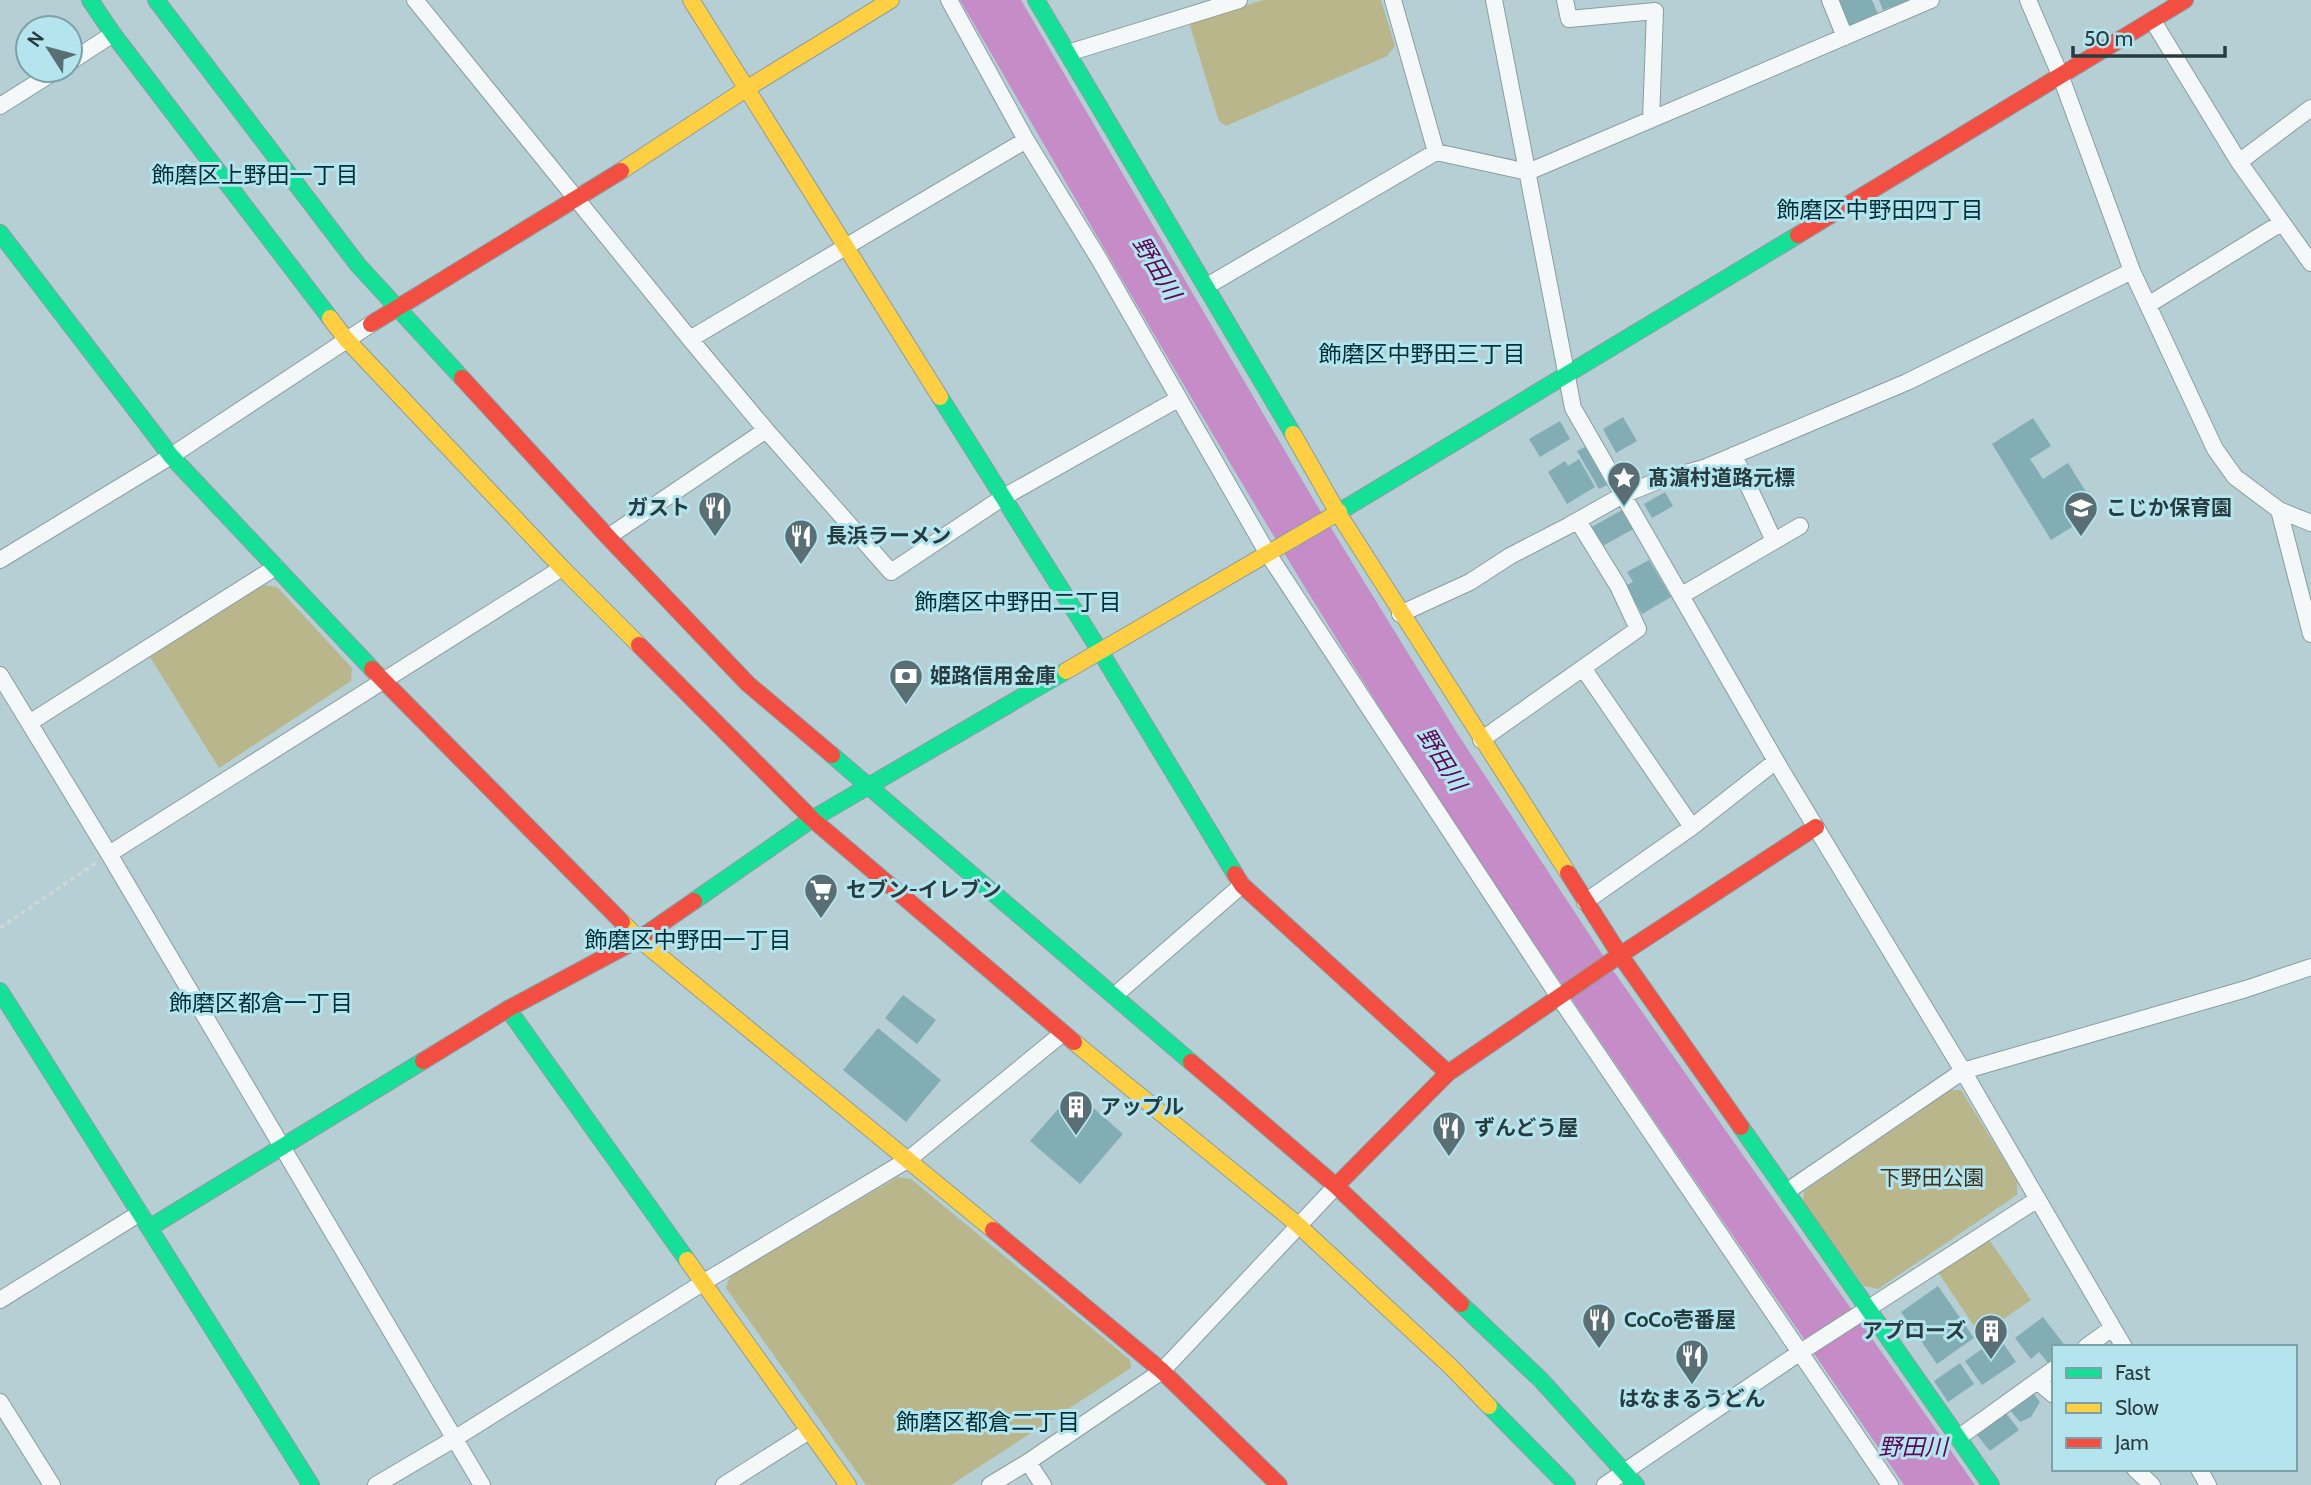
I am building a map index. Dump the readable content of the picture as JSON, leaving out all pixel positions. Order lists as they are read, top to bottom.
{
  "districts": [
    "飾磨区上野田一丁目",
    "飾磨区中野田四丁目",
    "飾磨区中野田三丁目",
    "飾磨区中野田二丁目",
    "飾磨区中野田一丁目",
    "飾磨区都倉一丁目",
    "飾磨区都倉二丁目"
  ],
  "water": ["野田川"],
  "parks": ["下野田公園"],
  "places": {
    "place": ["髙濵村道路元標"],
    "restaurant": [
      "ガスト",
      "長浜ラーメン",
      "ずんどう屋",
      "CoCo壱番屋",
      "はなまるうどん"
    ],
    "school or university": ["こじか保育園"],
    "bank": ["姫路信用金庫"],
    "supermarket": ["セブン-イレブン"],
    "building": ["アップル", "アプローズ"]
  },
  "legend": ["Fast", "Slow", "Jam"],
  "scale_bar": "50 m",
  "north": "top left"
}
